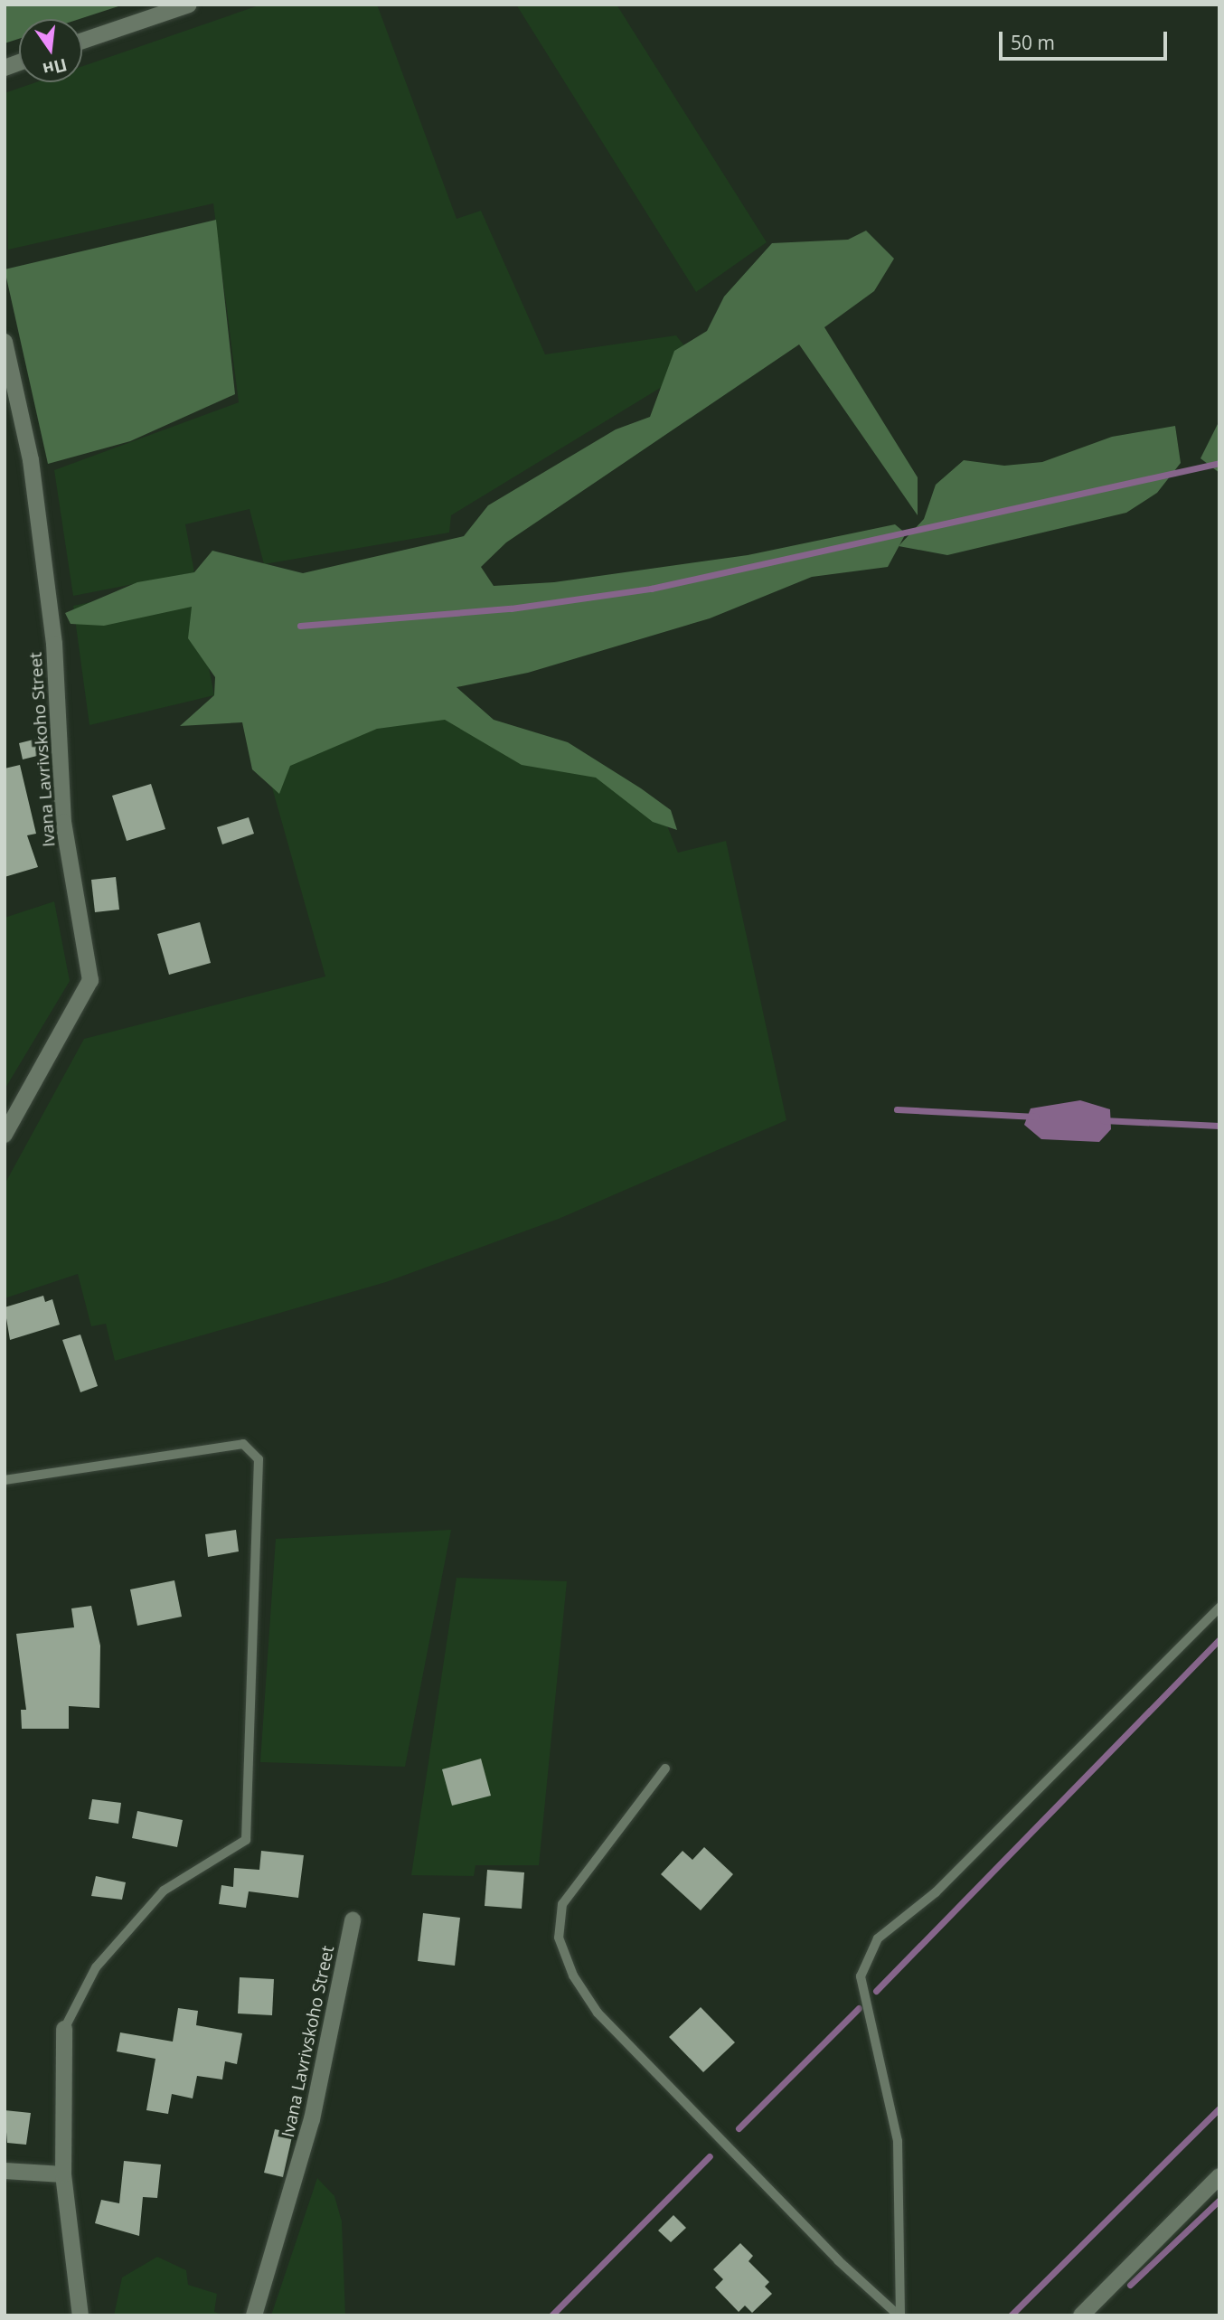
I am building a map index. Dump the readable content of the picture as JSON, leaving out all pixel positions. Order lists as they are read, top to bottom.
{
  "streets": {
    "street": ["Ivana Lavrivskoho Street"]
  },
  "scale_bar": "50 m",
  "north": "bottom"
}
